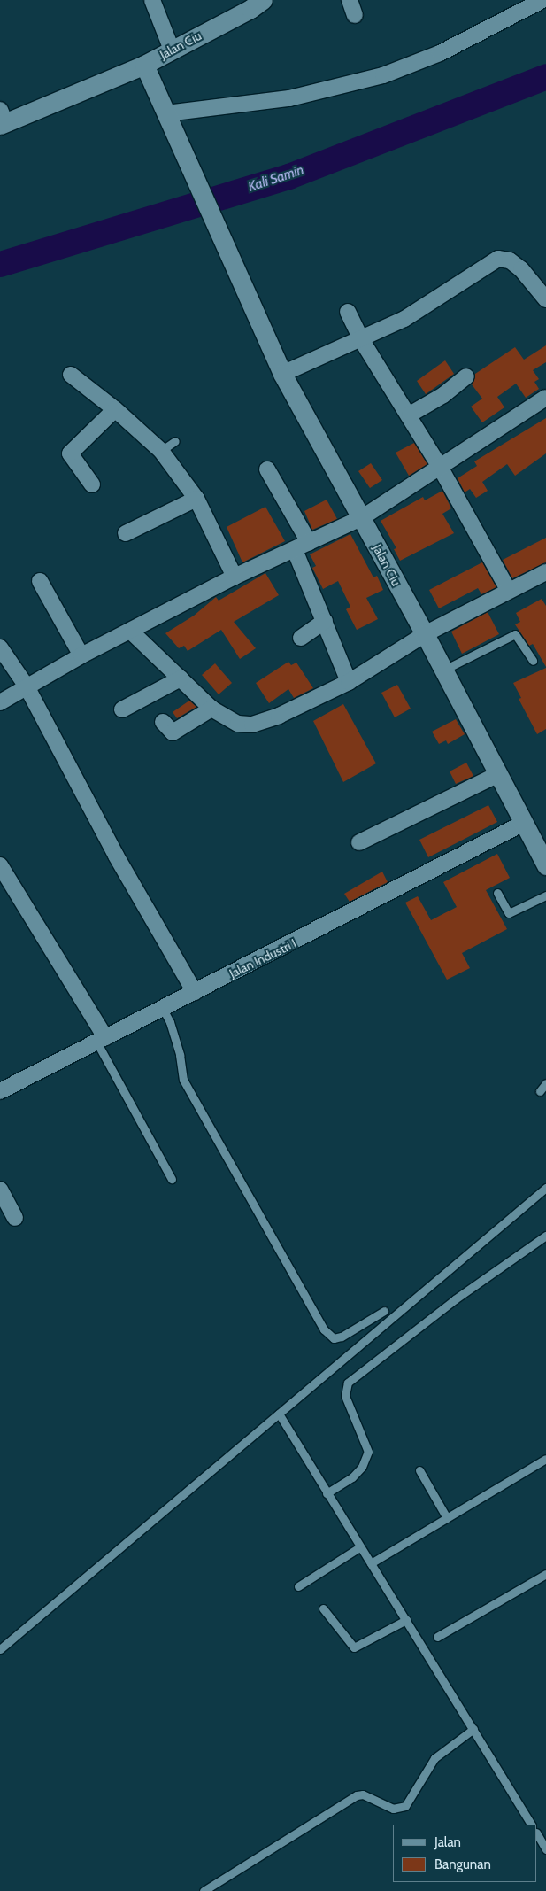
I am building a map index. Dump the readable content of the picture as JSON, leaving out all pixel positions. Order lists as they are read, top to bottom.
{
  "streets": {
    "street": ["Jalan Ciu", "Jalan Industri I"]
  },
  "crossings": [
    ["Jalan Ciu", "Jalan Industri I"]
  ],
  "water": ["Kali Samin"],
  "legend": ["Jalan", "Bangunan"]
}
